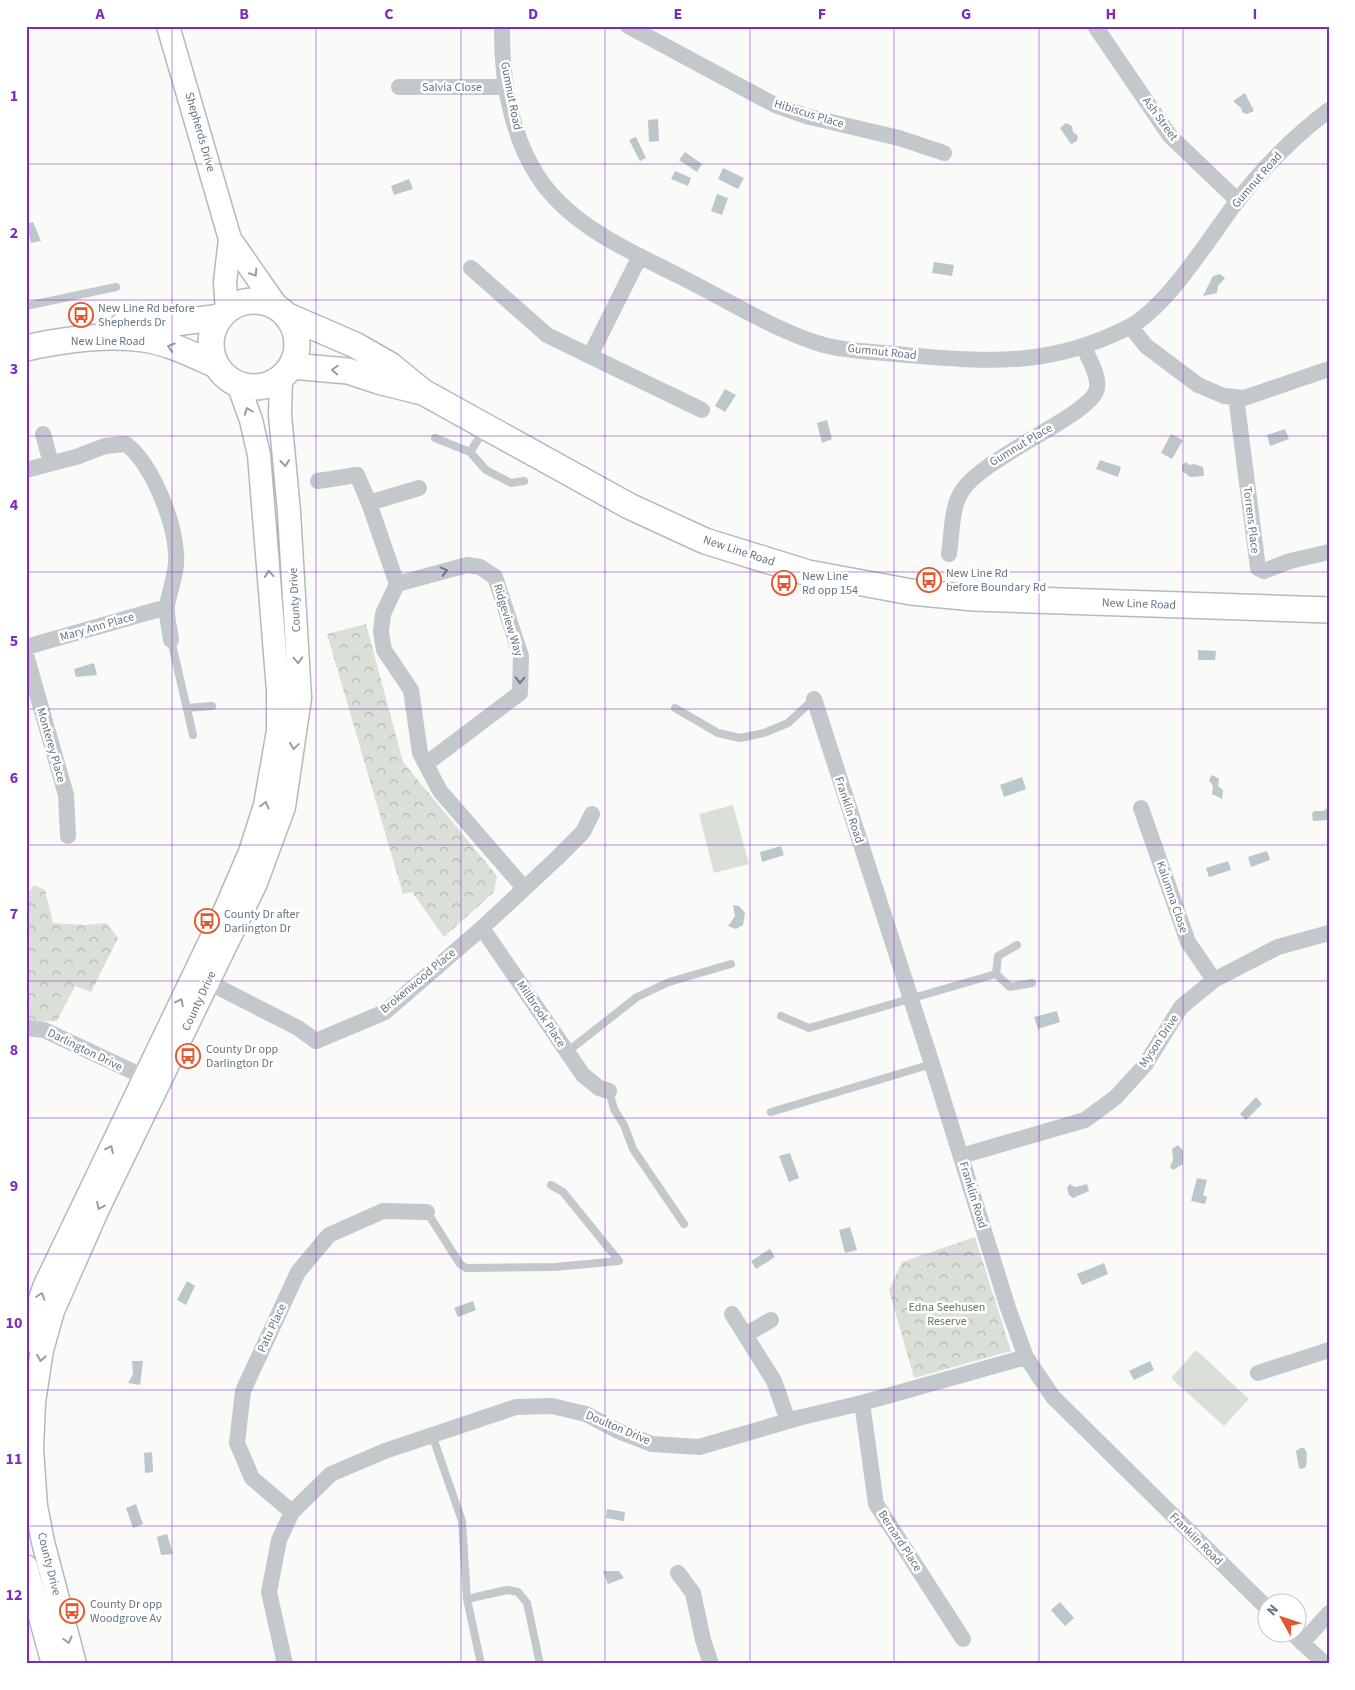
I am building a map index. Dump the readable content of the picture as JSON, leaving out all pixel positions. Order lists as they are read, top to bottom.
{
  "streets": {
    "main road": ["Shepherds Drive", "New Line Road", "County Drive"],
    "street": [
      "Salvia Close",
      "Gumnut Road",
      "Hibiscus Place",
      "Ash Street",
      "Gumnut Place",
      "Torrens Place",
      "Ridgeview Way",
      "Mary Ann Place",
      "Monterey Place",
      "Franklin Road",
      "Kalumna Close",
      "Brokenwood Place",
      "Millbrook Place",
      "Myson Drive",
      "Darlington Drive",
      "Patu Place",
      "Doulton Drive",
      "Bernard Place"
    ]
  },
  "crossings": [
    ["Salvia Close", "Gumnut Road"],
    ["Gumnut Road", "Ash Street"],
    ["Gumnut Road", "Gumnut Place"],
    ["Shepherds Drive", "New Line Road"],
    ["Shepherds Drive", "County Drive"],
    ["New Line Road", "County Drive"],
    ["County Drive", "Brokenwood Place"],
    ["County Drive", "Darlington Drive"],
    ["Franklin Road", "Myson Drive"],
    ["Franklin Road", "Doulton Drive"],
    ["Kalumna Close", "Myson Drive"],
    ["Brokenwood Place", "Millbrook Place"],
    ["Patu Place", "Doulton Drive"],
    ["Doulton Drive", "Bernard Place"]
  ],
  "parks": ["Edna Seehusen Reserve"],
  "places": {
    "bus stop": [
      "New Line Rd before Shepherds Dr",
      "New Line Rd before Boundary Rd",
      "New Line Rd opp 154",
      "County Dr after Darlington Dr",
      "County Dr opp Darlington Dr",
      "County Dr opp Woodgrove Av"
    ]
  },
  "north": "top left",
  "grid": {
    "columns": [
      "A",
      "B",
      "C",
      "D",
      "E",
      "F",
      "G",
      "H",
      "I"
    ],
    "rows": [
      "1",
      "2",
      "3",
      "4",
      "5",
      "6",
      "7",
      "8",
      "9",
      "10",
      "11",
      "12"
    ]
  }
}
